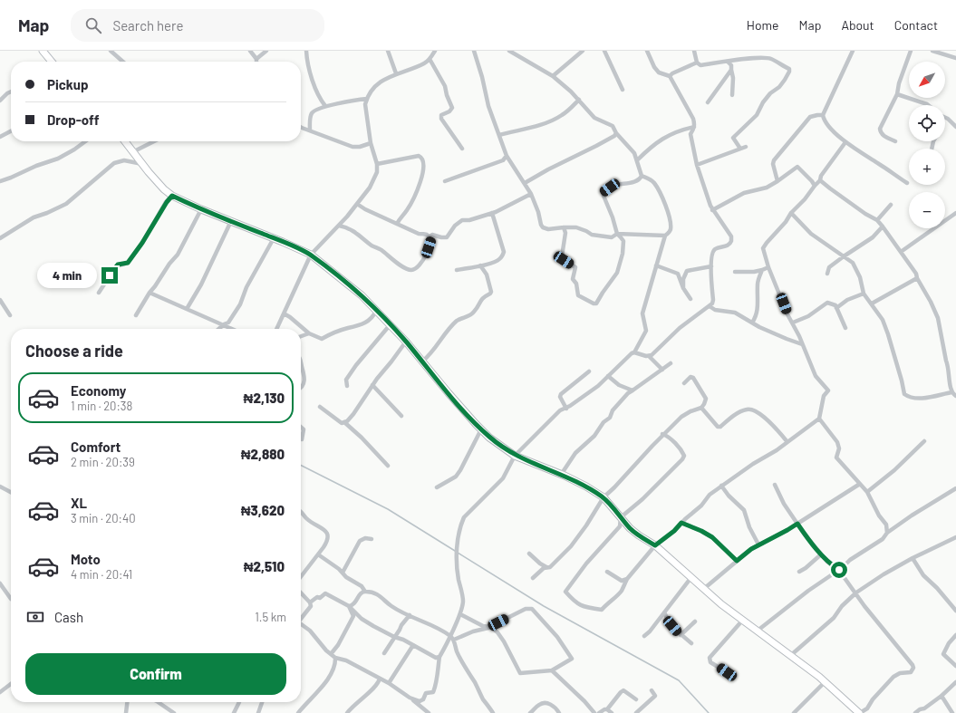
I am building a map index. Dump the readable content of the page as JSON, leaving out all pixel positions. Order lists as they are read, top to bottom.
{
  "north": "bottom left",
  "page": {
    "header": "Map",
    "search": "Search here",
    "nav": [
      "Home",
      "Map",
      "About",
      "Contact"
    ],
    "map_buttons": ["+", "−"],
    "banner": ["Pickup", "Drop-off"],
    "bubble": "4 min",
    "heading": "Choose a ride",
    "list": [
      {
        "name": "Economy",
        "note": "1 min · 20:38",
        "value": "₦2,130"
      },
      {
        "name": "Comfort",
        "note": "2 min · 20:39",
        "value": "₦2,880"
      },
      {
        "name": "XL",
        "note": "3 min · 20:40",
        "value": "₦3,620"
      },
      {
        "name": "Moto",
        "note": "4 min · 20:41",
        "value": "₦2,510"
      }
    ],
    "pay": ["Cash", "1.5 km"],
    "buttons": "Confirm"
  }
}
